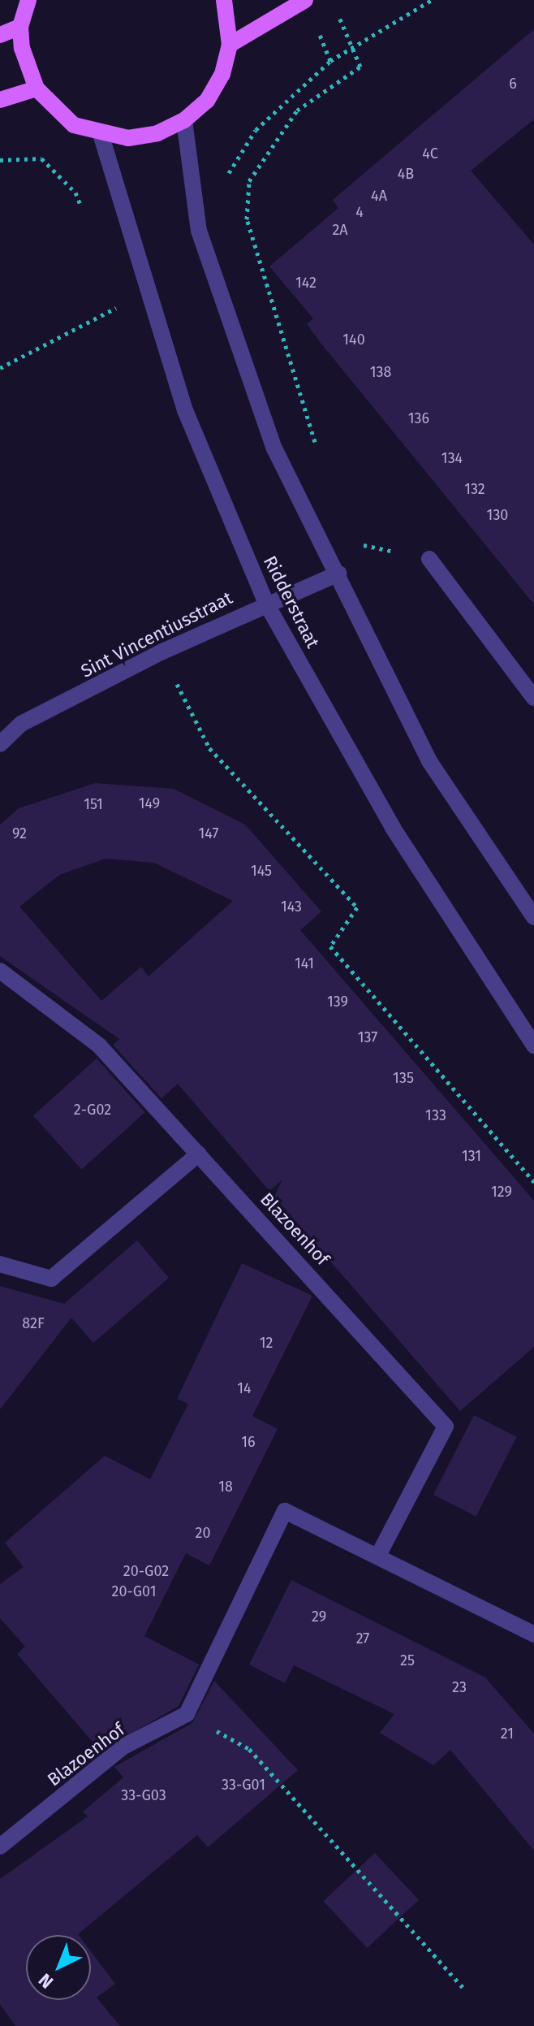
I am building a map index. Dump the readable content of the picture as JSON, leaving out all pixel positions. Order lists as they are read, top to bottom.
{
  "streets": {
    "street": ["Ridderstraat", "Sint Vincentiusstraat", "Blazoenhof"]
  },
  "crossings": [
    ["Ridderstraat", "Sint Vincentiusstraat"]
  ],
  "house_numbers": [
    "6",
    "4C",
    "4B",
    "4A",
    "4",
    "2A",
    "142",
    "140",
    "138",
    "136",
    "134",
    "132",
    "130",
    "149",
    "151",
    "92",
    "147",
    "145",
    "143",
    "141",
    "139",
    "137",
    "135",
    "2-G02",
    "133",
    "131",
    "129",
    "82F",
    "12",
    "14",
    "16",
    "18",
    "20",
    "20-G02",
    "20-G01",
    "29",
    "27",
    "25",
    "23",
    "21",
    "33-G01",
    "33-G03"
  ],
  "north": "bottom left"
}
